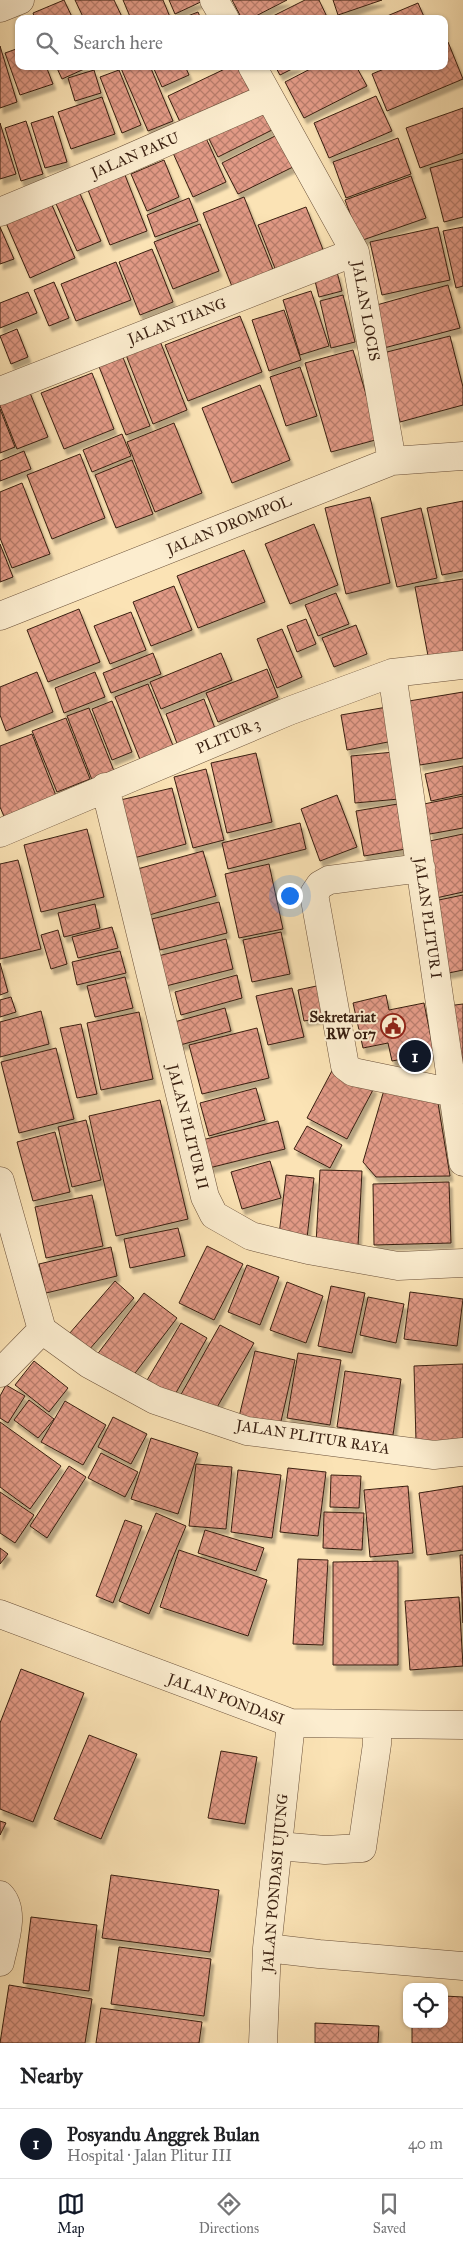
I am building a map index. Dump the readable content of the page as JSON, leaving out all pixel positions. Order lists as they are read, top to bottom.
{
  "streets": {
    "street": [
      "JALAN PAKU",
      "JALAN LOCIS",
      "JALAN TIANG",
      "JALAN DROMPOL",
      "PLITUR 3",
      "JALAN PLITUR I",
      "JALAN PLITUR II",
      "JALAN PLITUR RAYA",
      "JALAN PONDASI",
      "JALAN PONDASI UJUNG"
    ]
  },
  "crossings": [
    ["JALAN PAKU", "JALAN LOCIS"],
    ["JALAN LOCIS", "JALAN TIANG"],
    ["JALAN LOCIS", "JALAN DROMPOL"],
    ["PLITUR 3", "JALAN PLITUR I"],
    ["PLITUR 3", "JALAN PLITUR II"],
    ["JALAN PONDASI", "JALAN PONDASI UJUNG"]
  ],
  "places": {
    "public building": ["Sekretariat RW 017"]
  },
  "page": {
    "search": "Search here",
    "pins": "1",
    "heading": "Nearby",
    "list": [
      {
        "mark": "1",
        "name": "Posyandu Anggrek Bulan",
        "note": "Hospital · Jalan Plitur III",
        "value": "40 m"
      }
    ],
    "nav": ["Map", "Directions", "Saved"]
  }
}
